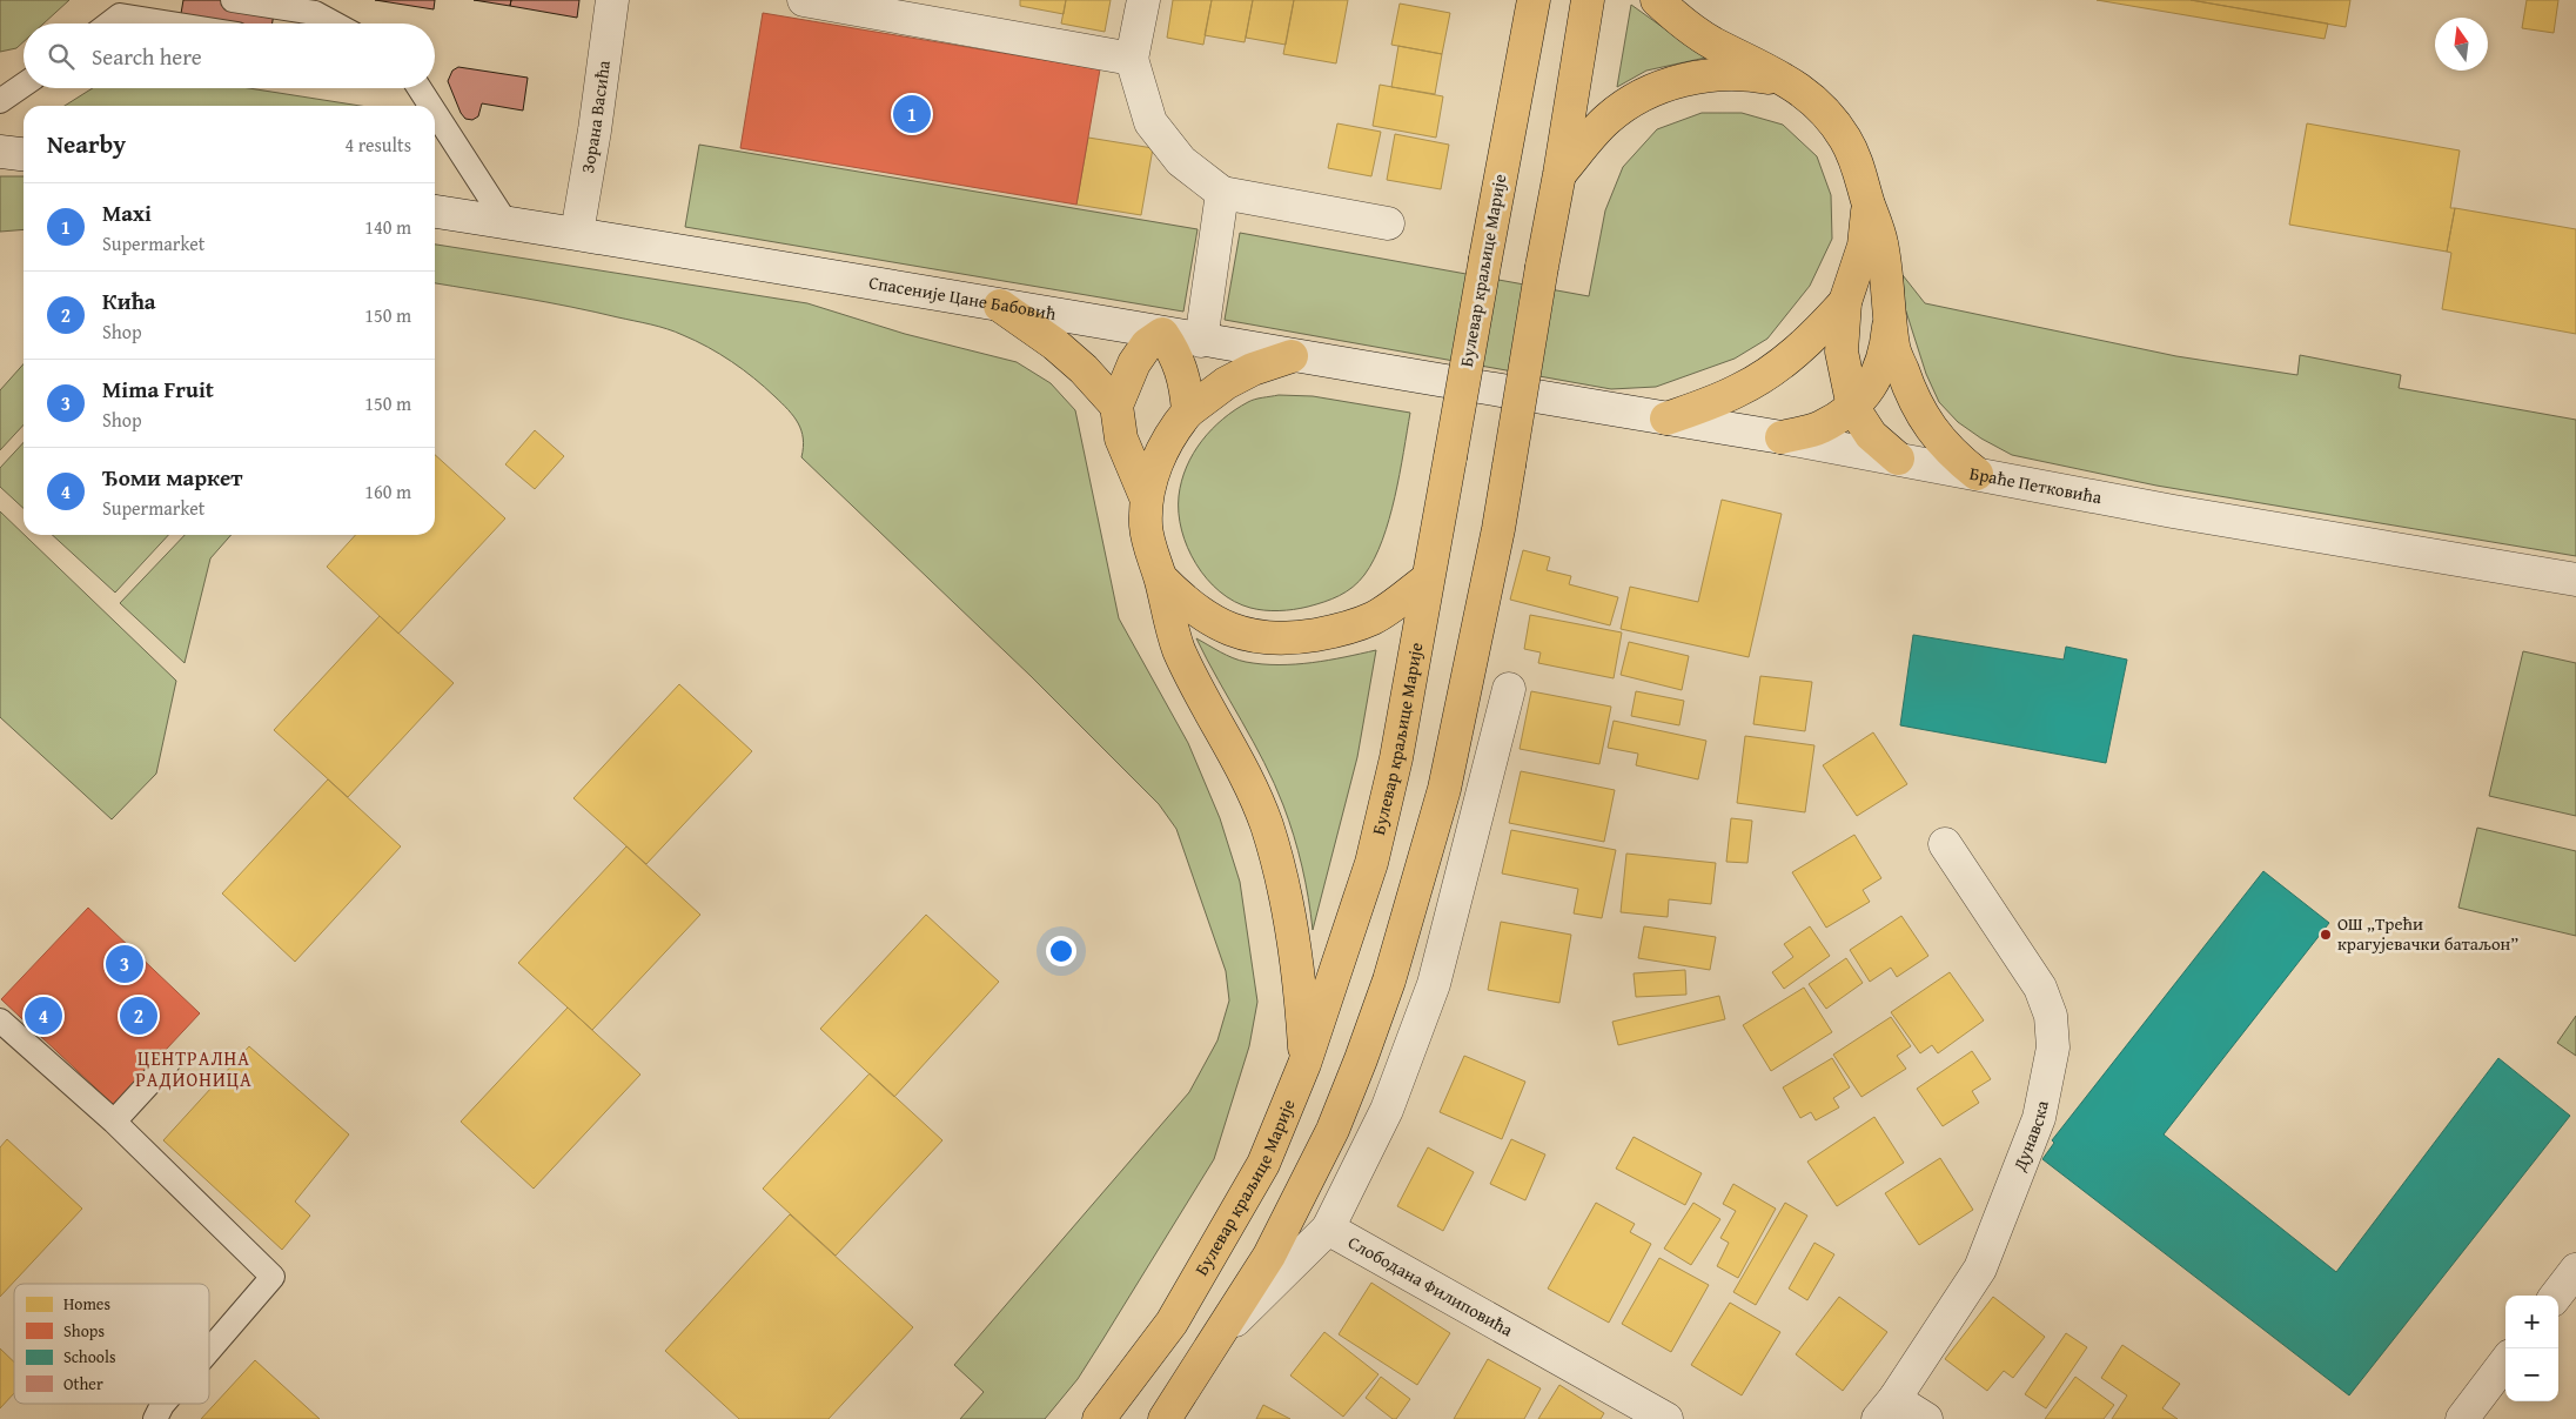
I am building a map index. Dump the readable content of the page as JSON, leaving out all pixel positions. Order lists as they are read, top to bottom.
{
  "streets": {
    "main road": ["Булевар краљице Марије"],
    "street": [
      "Зорана Васића",
      "Спасеније Цане Бабовић",
      "Браће Петковића",
      "Дунавска",
      "Слободана Филиповића"
    ]
  },
  "crossings": [
    ["Зорана Васића", "Спасеније Цане Бабовић"],
    ["Спасеније Цане Бабовић", "Браће Петковића"]
  ],
  "districts": ["ЦЕНТРАЛНА РАДИОНИЦА"],
  "places": ["ОШ „Трећи крагујевачки батаљон”"],
  "legend": [
    "Homes",
    "Shops",
    "Schools",
    "Other"
  ],
  "north": "top",
  "page": {
    "search": "Search here",
    "pins": [
      "1",
      "3",
      "2",
      "4"
    ],
    "heading": ["Nearby", "4 results"],
    "list": [
      {
        "mark": "1",
        "name": "Maxi",
        "note": "Supermarket",
        "value": "140 m"
      },
      {
        "mark": "2",
        "name": "Кића",
        "note": "Shop",
        "value": "150 m"
      },
      {
        "mark": "3",
        "name": "Mima Fruit",
        "note": "Shop",
        "value": "150 m"
      },
      {
        "mark": "4",
        "name": "Ђоми маркет",
        "note": "Supermarket",
        "value": "160 m"
      }
    ],
    "map_buttons": ["+", "−"]
  }
}
